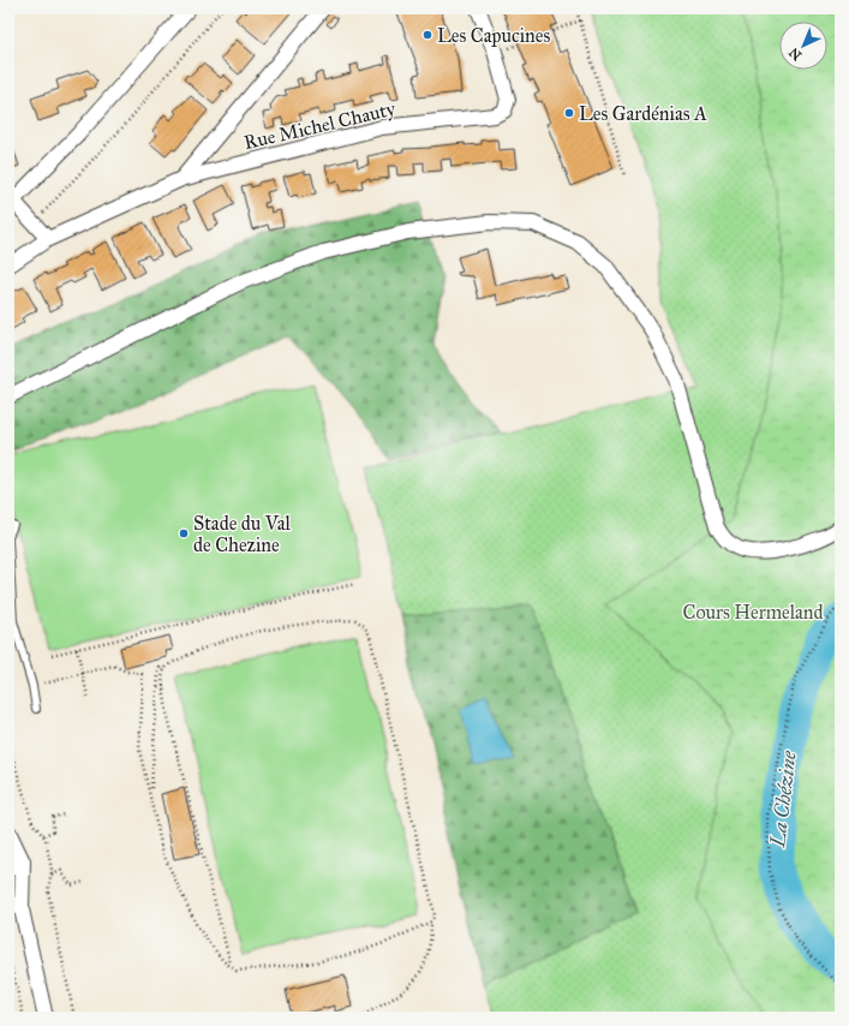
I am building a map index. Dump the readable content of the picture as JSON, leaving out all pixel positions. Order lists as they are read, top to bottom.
{
  "streets": {
    "street": ["Rue Michel Chauty"]
  },
  "water": ["La Chézine"],
  "parks": ["Cours Hermeland"],
  "places": ["Les Capucines", "Les Gardénias A", "Stade du Val de Chezine"],
  "north": "bottom left"
}
